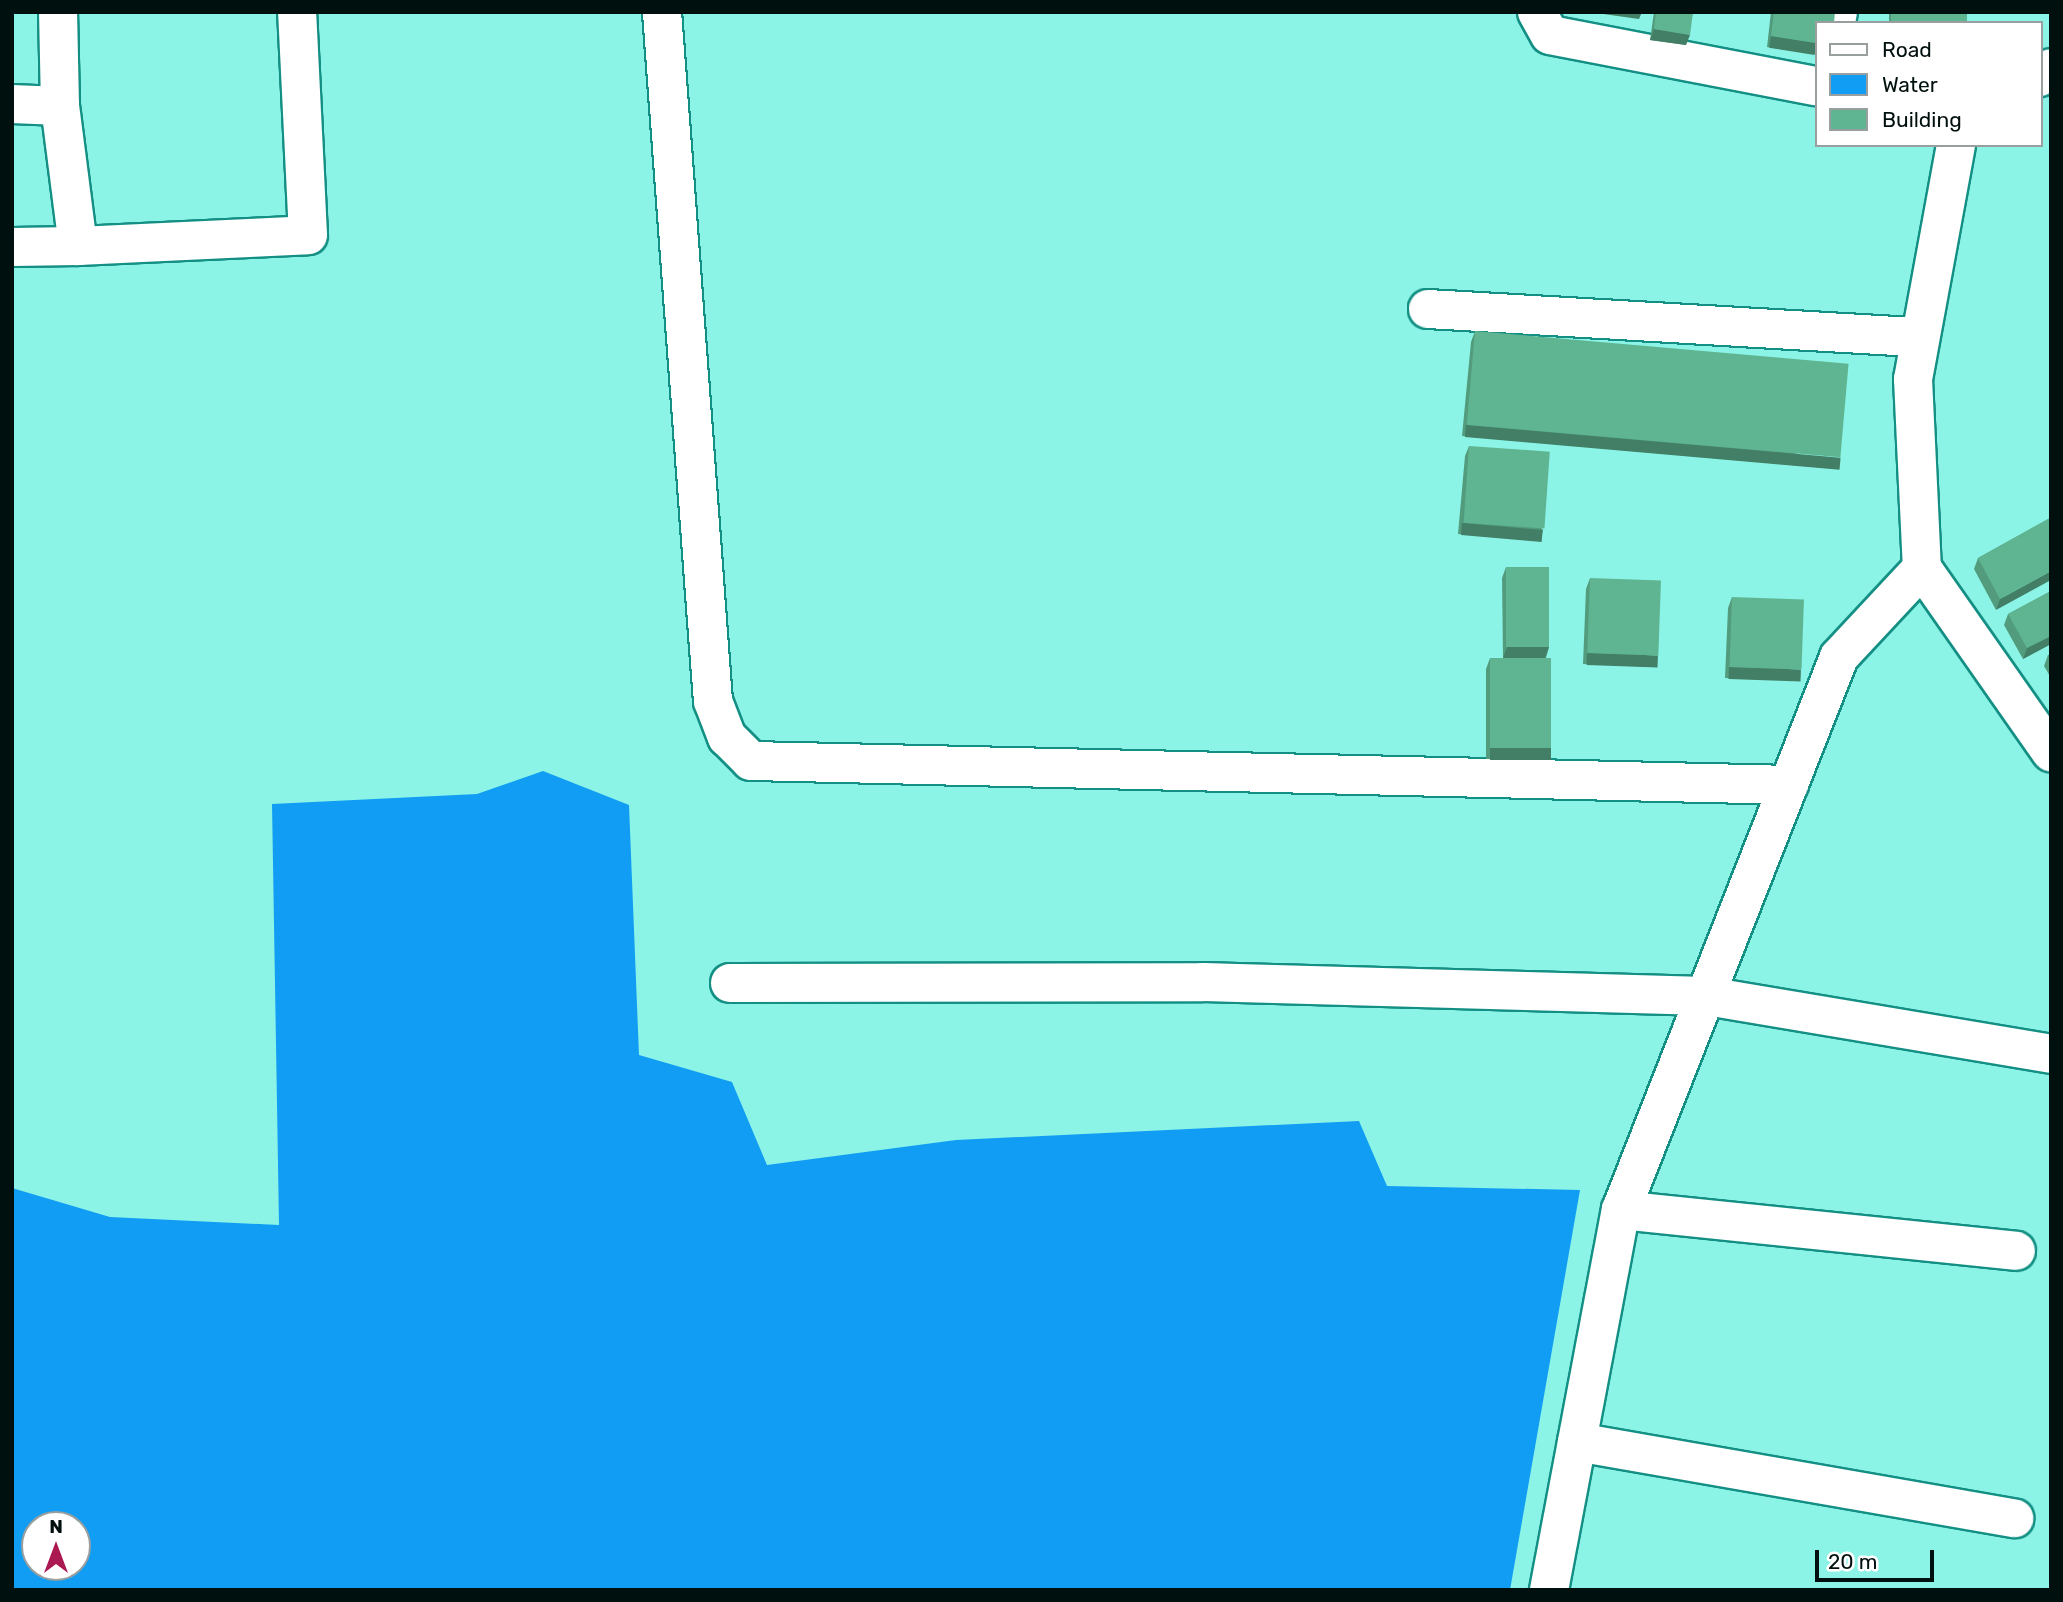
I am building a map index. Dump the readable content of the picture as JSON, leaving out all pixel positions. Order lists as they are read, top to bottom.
{
  "legend": ["Road", "Water", "Building"],
  "scale_bar": "20 m",
  "north": "top"
}
